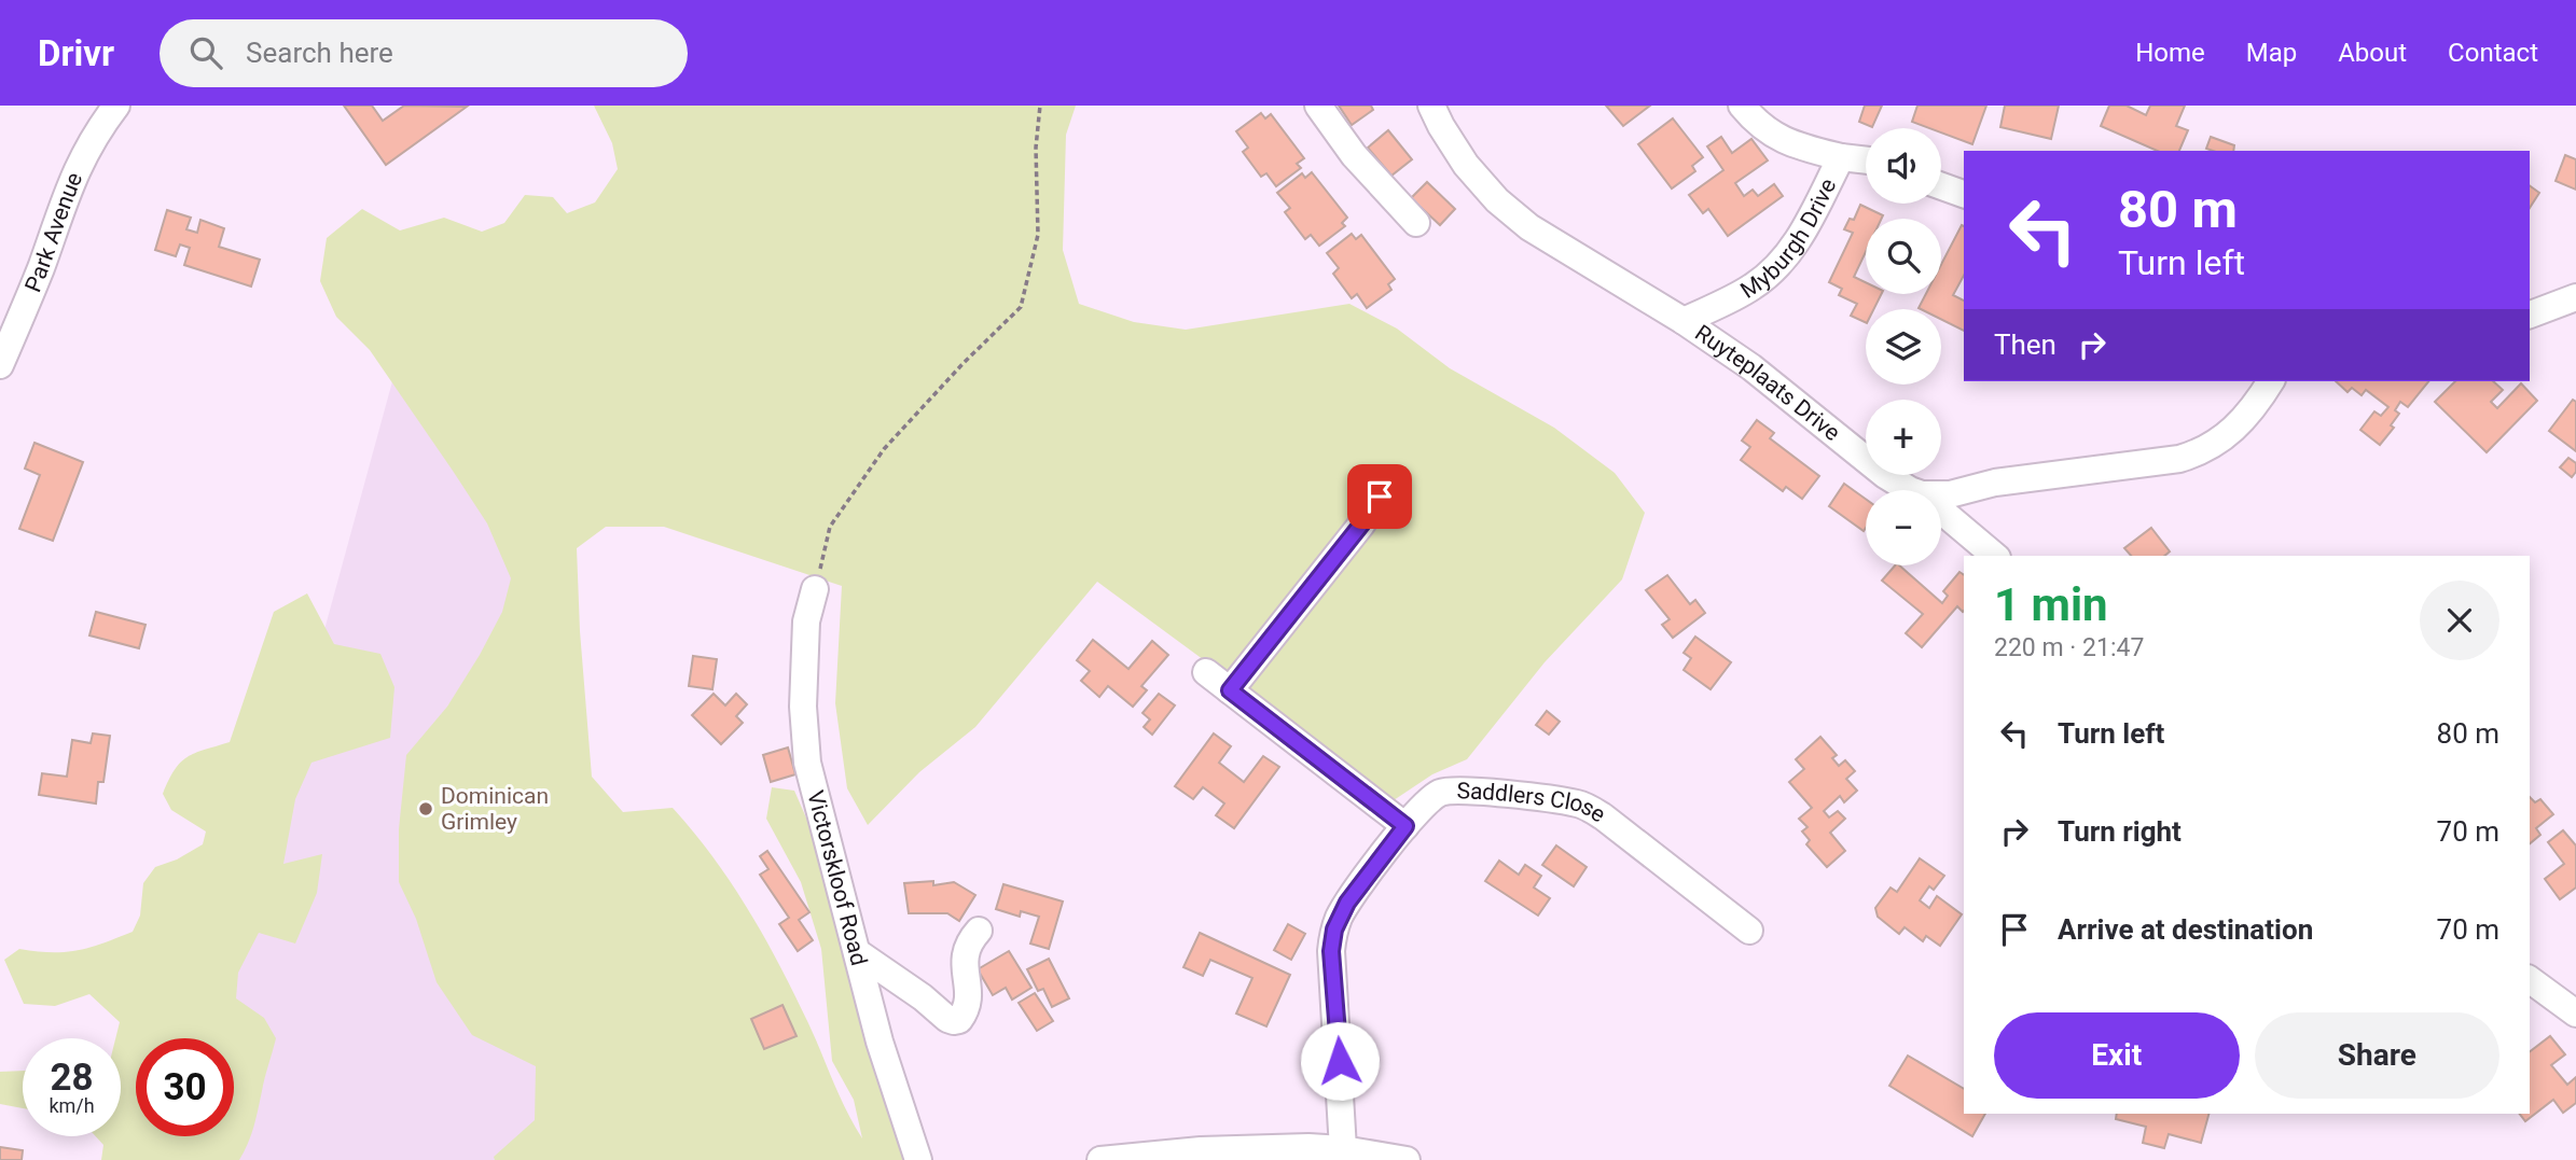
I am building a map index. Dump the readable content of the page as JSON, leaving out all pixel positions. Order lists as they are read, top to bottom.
{
  "streets": {
    "street": [
      "Park Avenue",
      "Myburgh Drive",
      "Ruyteplaats Drive",
      "Saddlers Close",
      "Victorskloof Road"
    ]
  },
  "crossings": [
    ["Myburgh Drive", "Ruyteplaats Drive"]
  ],
  "places": ["Dominican Grimley"],
  "page": {
    "header": "Drivr",
    "search": "Search here",
    "nav": [
      "Home",
      "Map",
      "About",
      "Contact"
    ],
    "map_buttons": ["+", "−"],
    "turn": ["80 m", "Turn left"],
    "then": "Then",
    "heading": ["1 min", "220 m · 21:47"],
    "list": [
      {
        "name": "Turn left",
        "value": "80 m"
      },
      {
        "name": "Turn right",
        "value": "70 m"
      },
      {
        "name": "Arrive at destination",
        "value": "70 m"
      }
    ],
    "buttons": ["Exit", "Share"],
    "speed": "28 km/h",
    "limit": "30"
  }
}
